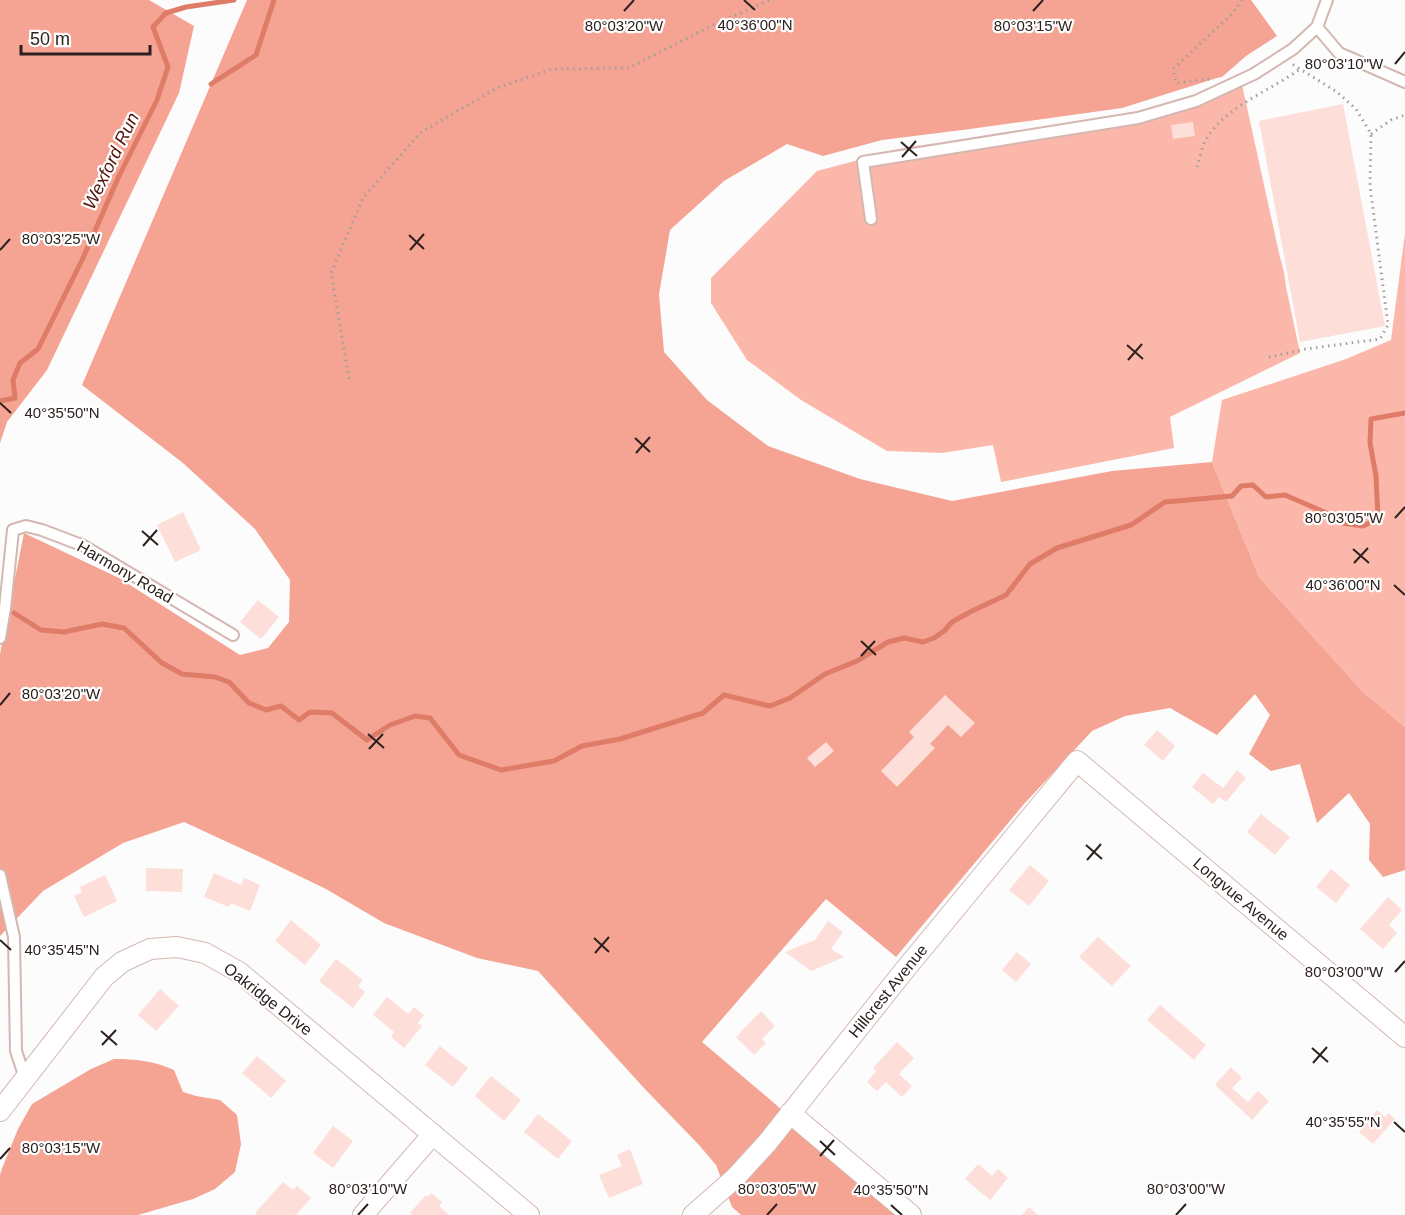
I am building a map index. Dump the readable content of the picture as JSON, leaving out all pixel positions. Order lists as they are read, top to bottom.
{
  "streets": {
    "street": ["Longvue Avenue", "Hillcrest Avenue", "Oakridge Drive"],
    "lane": ["Harmony Road"]
  },
  "crossings": [
    ["Longvue Avenue", "Hillcrest Avenue"]
  ],
  "water": ["Wexford Run"],
  "scale_bar": "50 m",
  "coordinates": [
    "40°36'00\"N",
    "80°03'20\"W",
    "80°03'15\"W",
    "80°03'10\"W",
    "80°03'25\"W",
    "40°35'50\"N",
    "80°03'05\"W",
    "40°35'45\"N",
    "80°03'00\"W",
    "40°35'55\"N"
  ]
}
